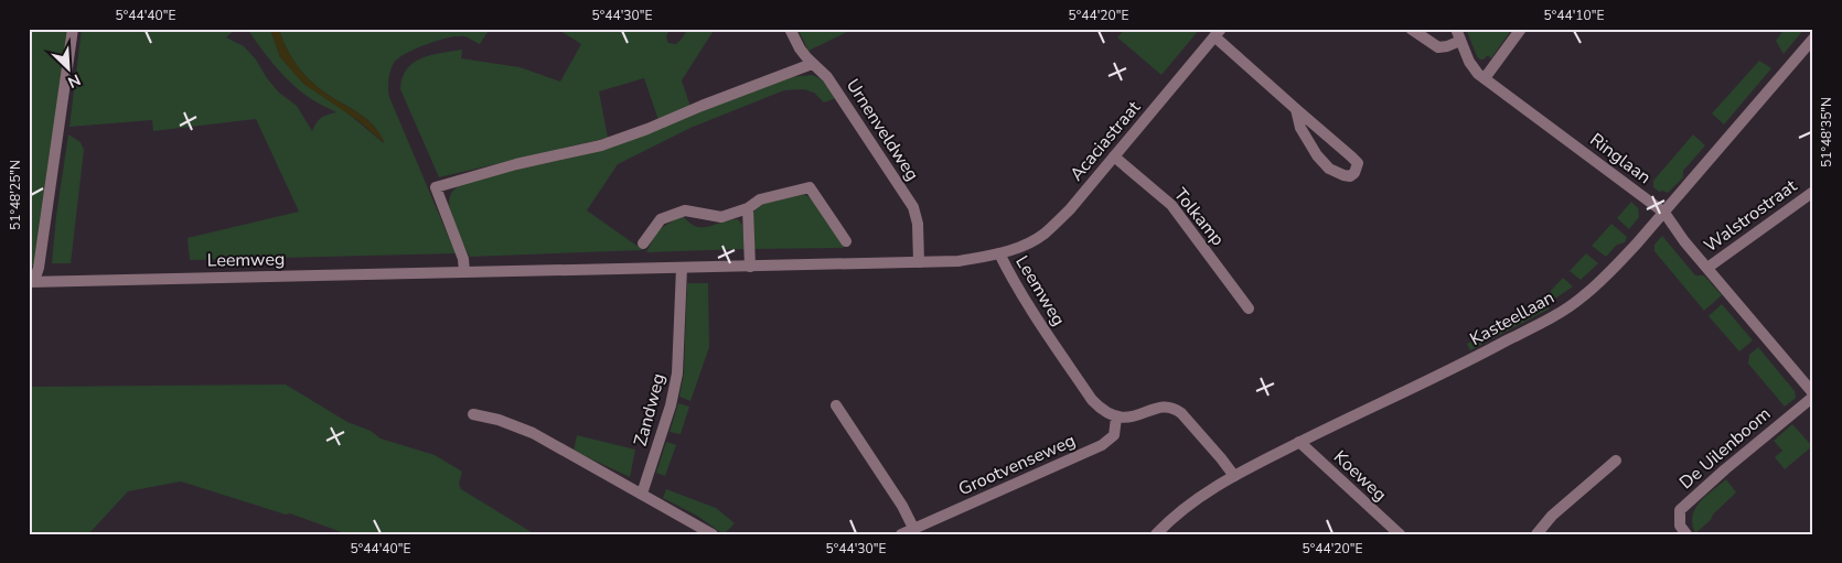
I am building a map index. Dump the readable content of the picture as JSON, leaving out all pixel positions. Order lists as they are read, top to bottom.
{
  "streets": {
    "street": [
      "Urnenveldweg",
      "Acaciastraat",
      "Ringlaan",
      "Walstrostraat",
      "Tolkamp",
      "Leemweg",
      "Kasteellaan",
      "Zandweg",
      "De Uilenboom",
      "Grootvenseweg",
      "Koeweg"
    ]
  },
  "crossings": [
    ["Urnenveldweg", "Leemweg"],
    ["Acaciastraat", "Tolkamp"],
    ["Acaciastraat", "Leemweg"],
    ["Ringlaan", "Walstrostraat"],
    ["Ringlaan", "Kasteellaan"],
    ["Ringlaan", "De Uilenboom"],
    ["Leemweg", "Zandweg"],
    ["Leemweg", "Grootvenseweg"],
    ["Kasteellaan", "Koeweg"]
  ],
  "north": "bottom right",
  "coordinates": [
    "5°44'40\"E",
    "5°44'30\"E",
    "5°44'20\"E",
    "5°44'10\"E",
    "51°48'35\"N",
    "51°48'25\"N"
  ]
}
